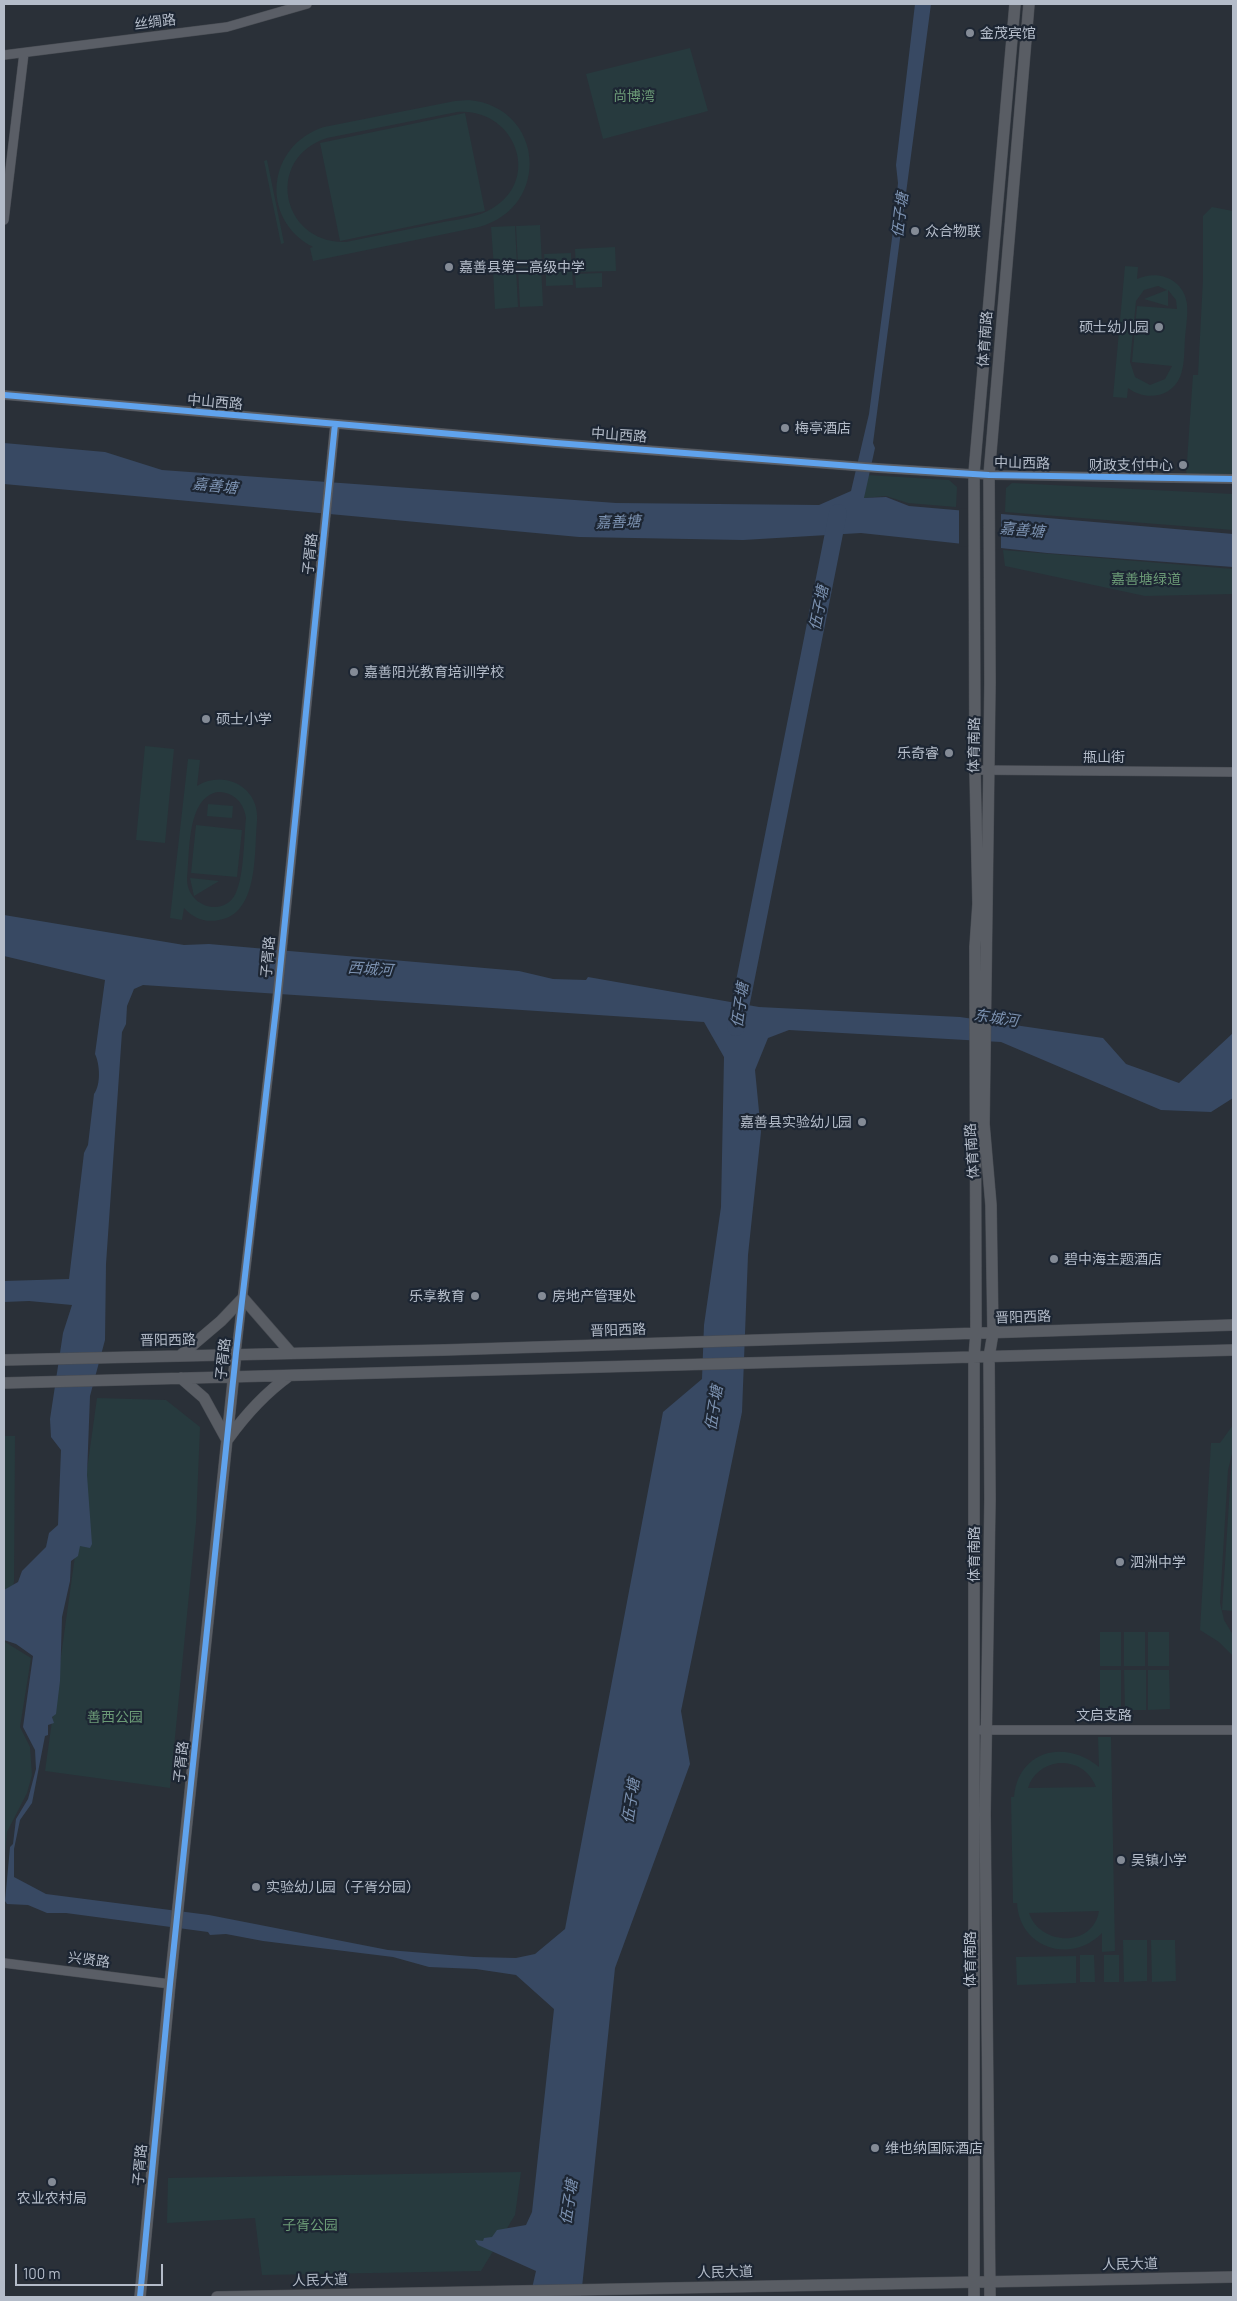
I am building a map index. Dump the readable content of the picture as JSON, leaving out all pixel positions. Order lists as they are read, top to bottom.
{
  "streets": {
    "main road": [
      "体育南路",
      "子胥路",
      "晋阳西路",
      "人民大道"
    ],
    "street": [
      "丝绸路",
      "中山西路",
      "甁山街",
      "文启支路",
      "兴贤路"
    ]
  },
  "crossings": [
    ["体育南路", "中山西路"],
    ["体育南路", "甁山街"],
    ["体育南路", "晋阳西路"],
    ["体育南路", "文启支路"],
    ["体育南路", "人民大道"],
    ["中山西路", "子胥路"],
    ["子胥路", "晋阳西路"],
    ["子胥路", "兴贤路"]
  ],
  "water": [
    "伍子塘",
    "嘉善塘",
    "西城河",
    "东城河"
  ],
  "parks": [
    "尚博湾",
    "嘉善塘绿道",
    "善西公园",
    "子胥公园"
  ],
  "places": [
    "金茂宾馆",
    "众合物联",
    "嘉善县第二高级中学",
    "硕士幼儿园",
    "梅亭酒店",
    "财政支付中心",
    "嘉善阳光教育培训学校",
    "硕士小学",
    "乐奇睿",
    "嘉善县实验幼儿园",
    "碧中海主题酒店",
    "乐享教育",
    "房地产管理处",
    "泗洲中学",
    "吴镇小学",
    "实验幼儿园（子胥分园）",
    "维也纳国际酒店",
    "农业农村局"
  ],
  "scale_bar": "100 m"
}
